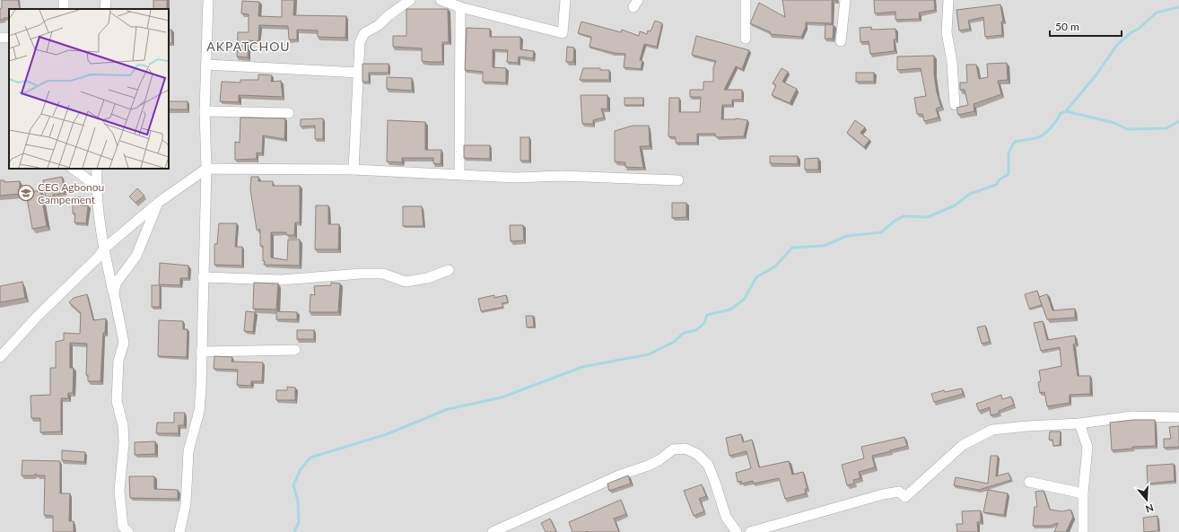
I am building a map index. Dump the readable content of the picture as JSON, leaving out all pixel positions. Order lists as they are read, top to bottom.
{
  "districts": ["AKPATCHOU"],
  "places": {
    "school or university": ["CEG Agbonou Campement"]
  },
  "scale_bar": "50 m",
  "north": "bottom"
}
